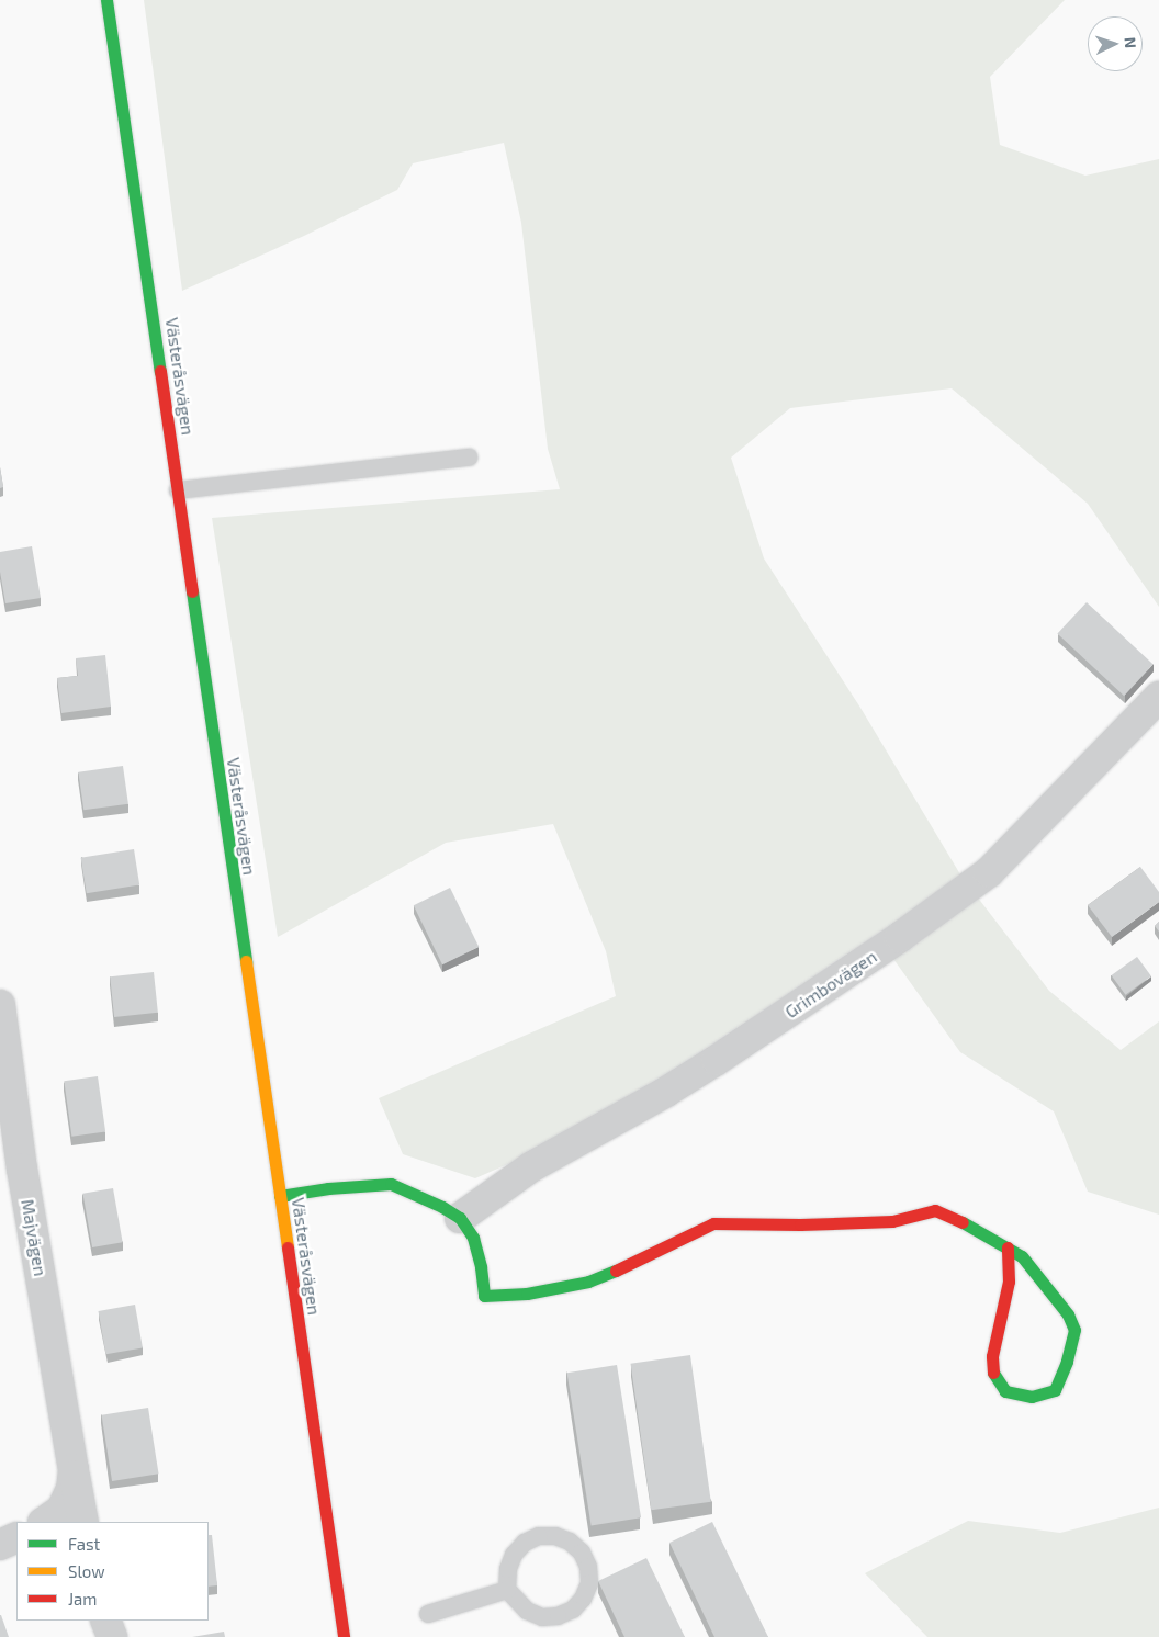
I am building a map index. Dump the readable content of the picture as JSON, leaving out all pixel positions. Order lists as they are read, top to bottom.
{
  "streets": {
    "street": ["Västeråsvägen", "Grimbovägen", "Majvägen"]
  },
  "legend": ["Fast", "Slow", "Jam"],
  "north": "right"
}
